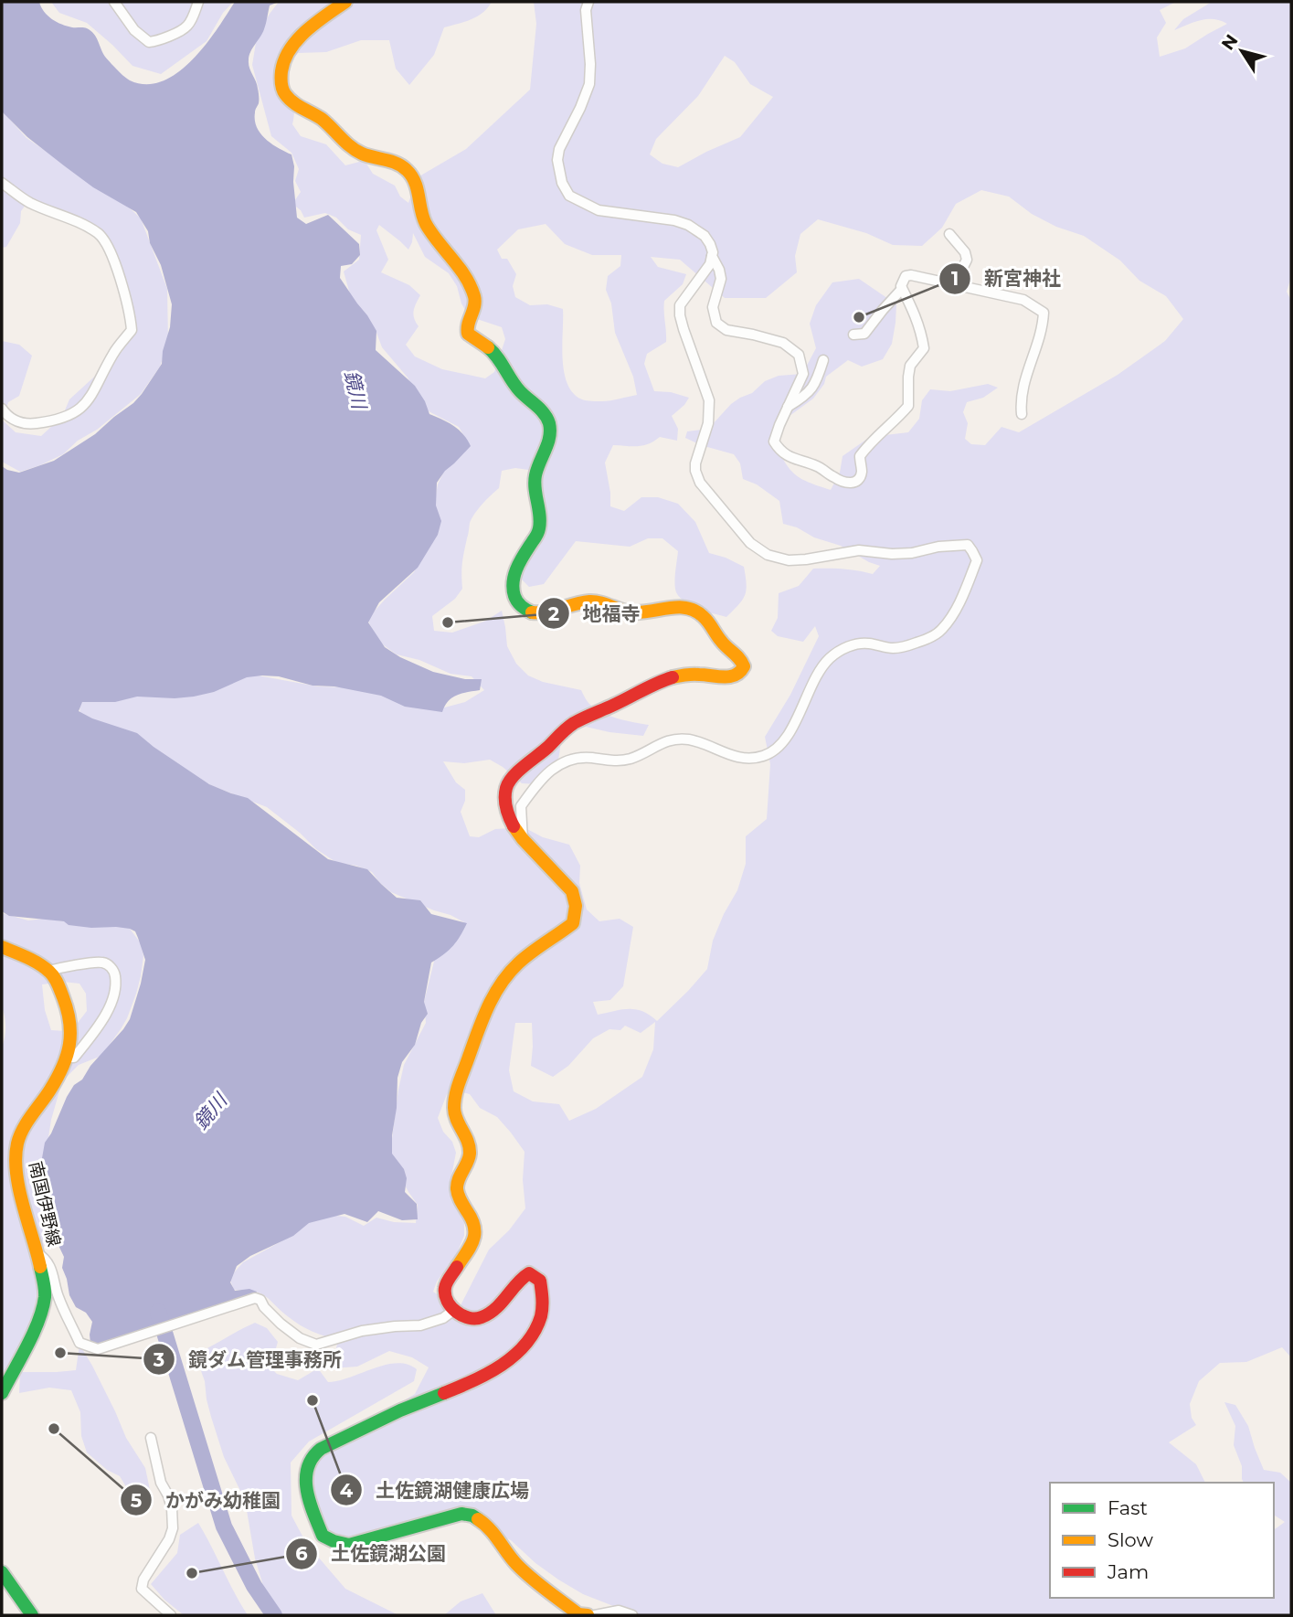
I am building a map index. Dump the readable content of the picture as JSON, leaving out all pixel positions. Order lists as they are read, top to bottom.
{
  "streets": {
    "street": ["南国伊野線"]
  },
  "water": ["鏡川"],
  "places": [
    "新宮神社",
    "地福寺",
    "鏡ダム管理事務所",
    "土佐鏡湖健康広場",
    "かがみ幼稚園",
    "土佐鏡湖公園"
  ],
  "legend": ["Fast", "Slow", "Jam"],
  "north": "top left"
}
